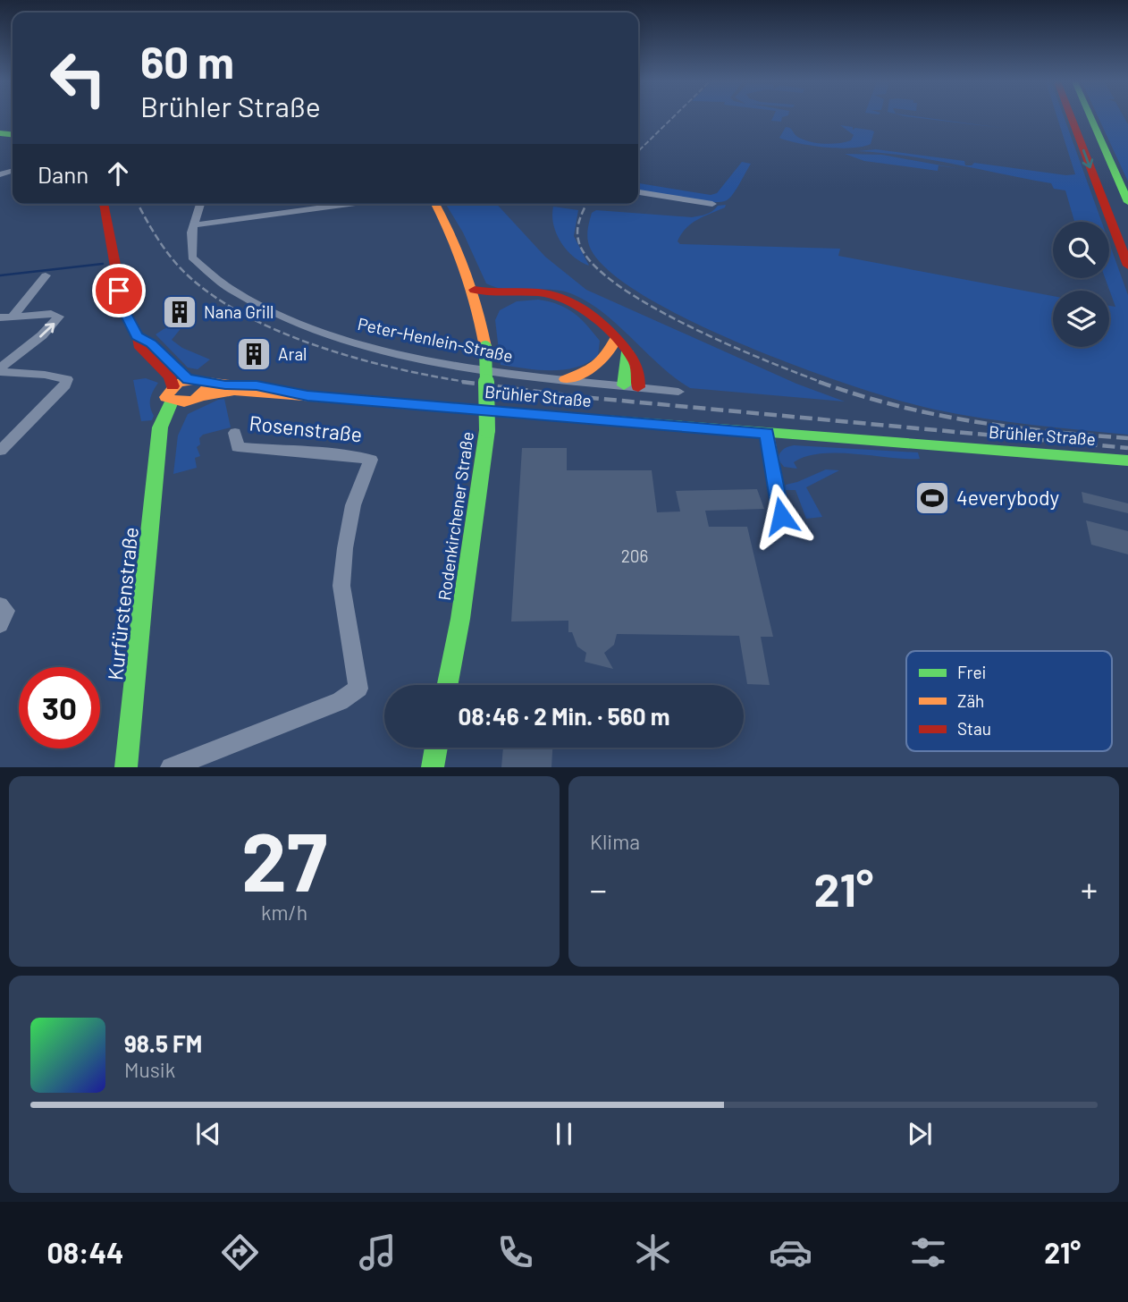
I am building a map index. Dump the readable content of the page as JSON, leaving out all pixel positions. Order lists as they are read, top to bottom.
{
  "streets": {
    "main road": ["Brühler Straße", "Rodenkirchener Straße", "Kurfürstenstraße"],
    "street": ["Peter-Henlein-Straße", "Rosenstraße"]
  },
  "places": {
    "building": ["Nana Grill", "Aral"],
    "sports": ["4everybody"]
  },
  "house_numbers": ["206"],
  "legend": ["Frei", "Zäh", "Stau"],
  "page": {
    "turn": ["60 m", "Brühler Straße"],
    "then": "Dann",
    "limit": "30",
    "trip": "08:46 · 2 Min. · 560 m",
    "tile": [
      ["27", "km/h"],
      "Klima"
    ],
    "heat": ["−", "21°", "+"],
    "song": ["98.5 FM", "Musik"],
    "tabs": ["08:44", "21°"]
  }
}
